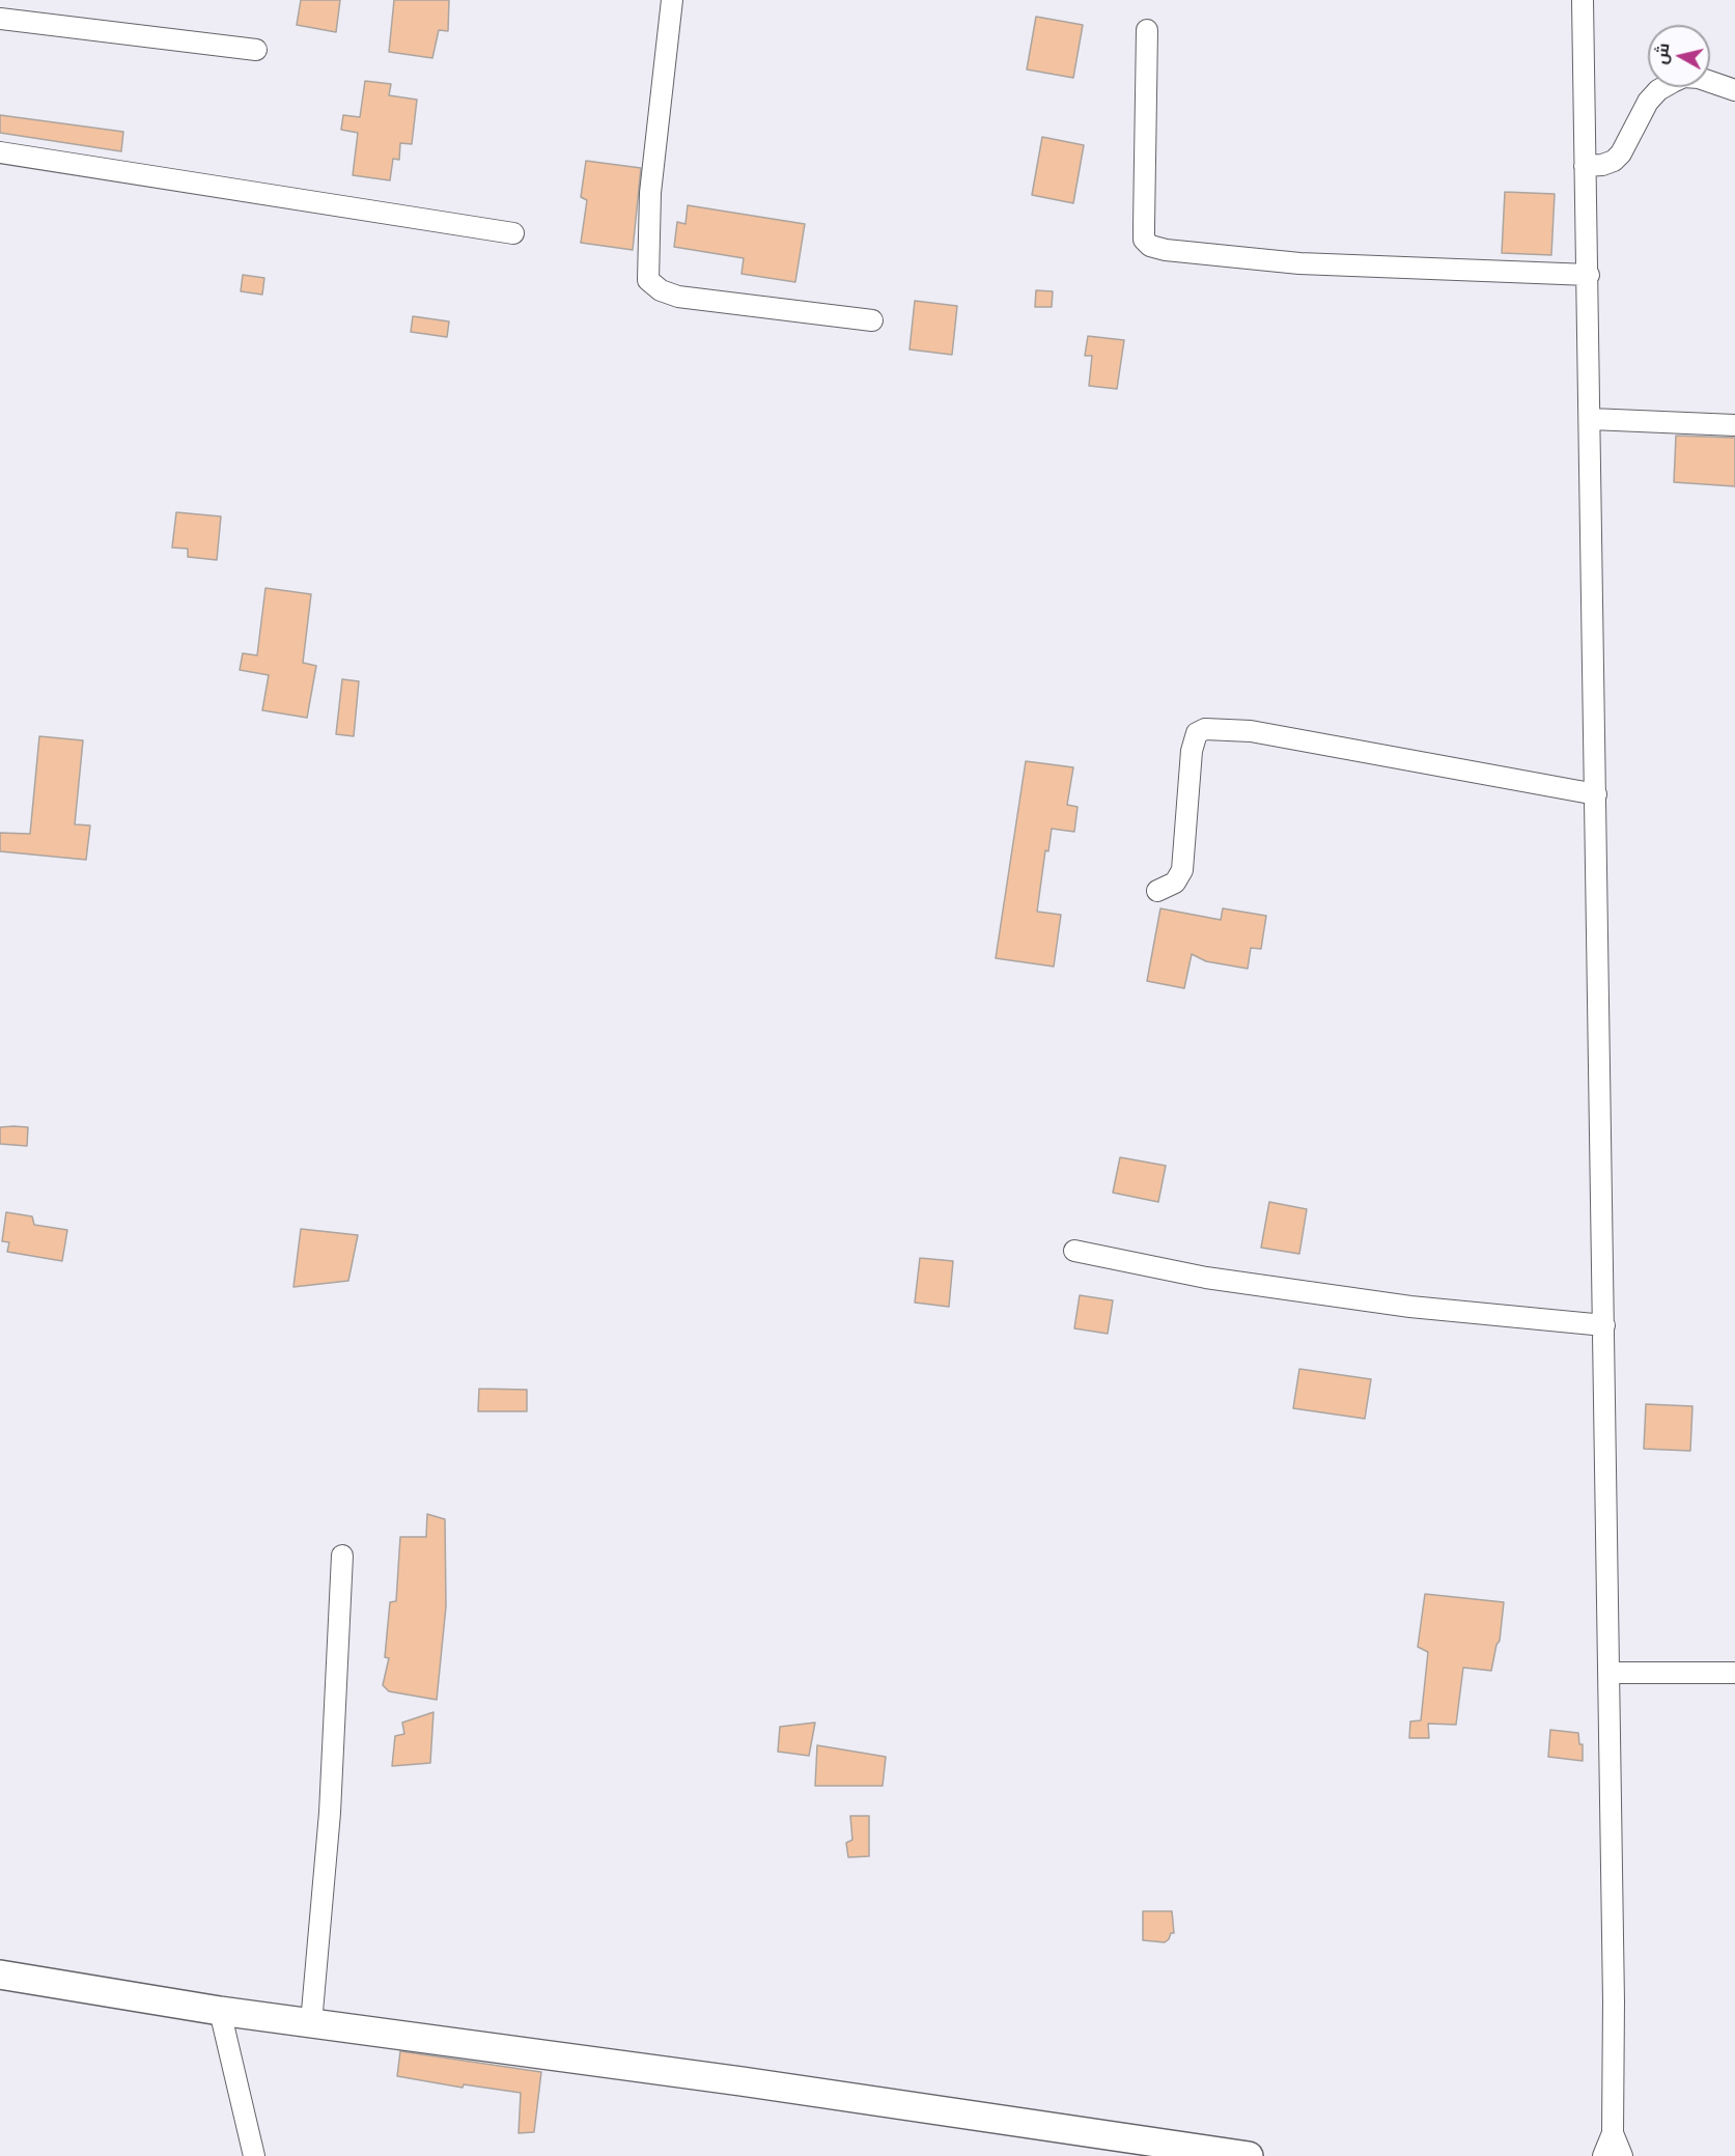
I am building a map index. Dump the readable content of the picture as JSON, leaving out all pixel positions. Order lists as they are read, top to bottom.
{
  "north": "left"
}
